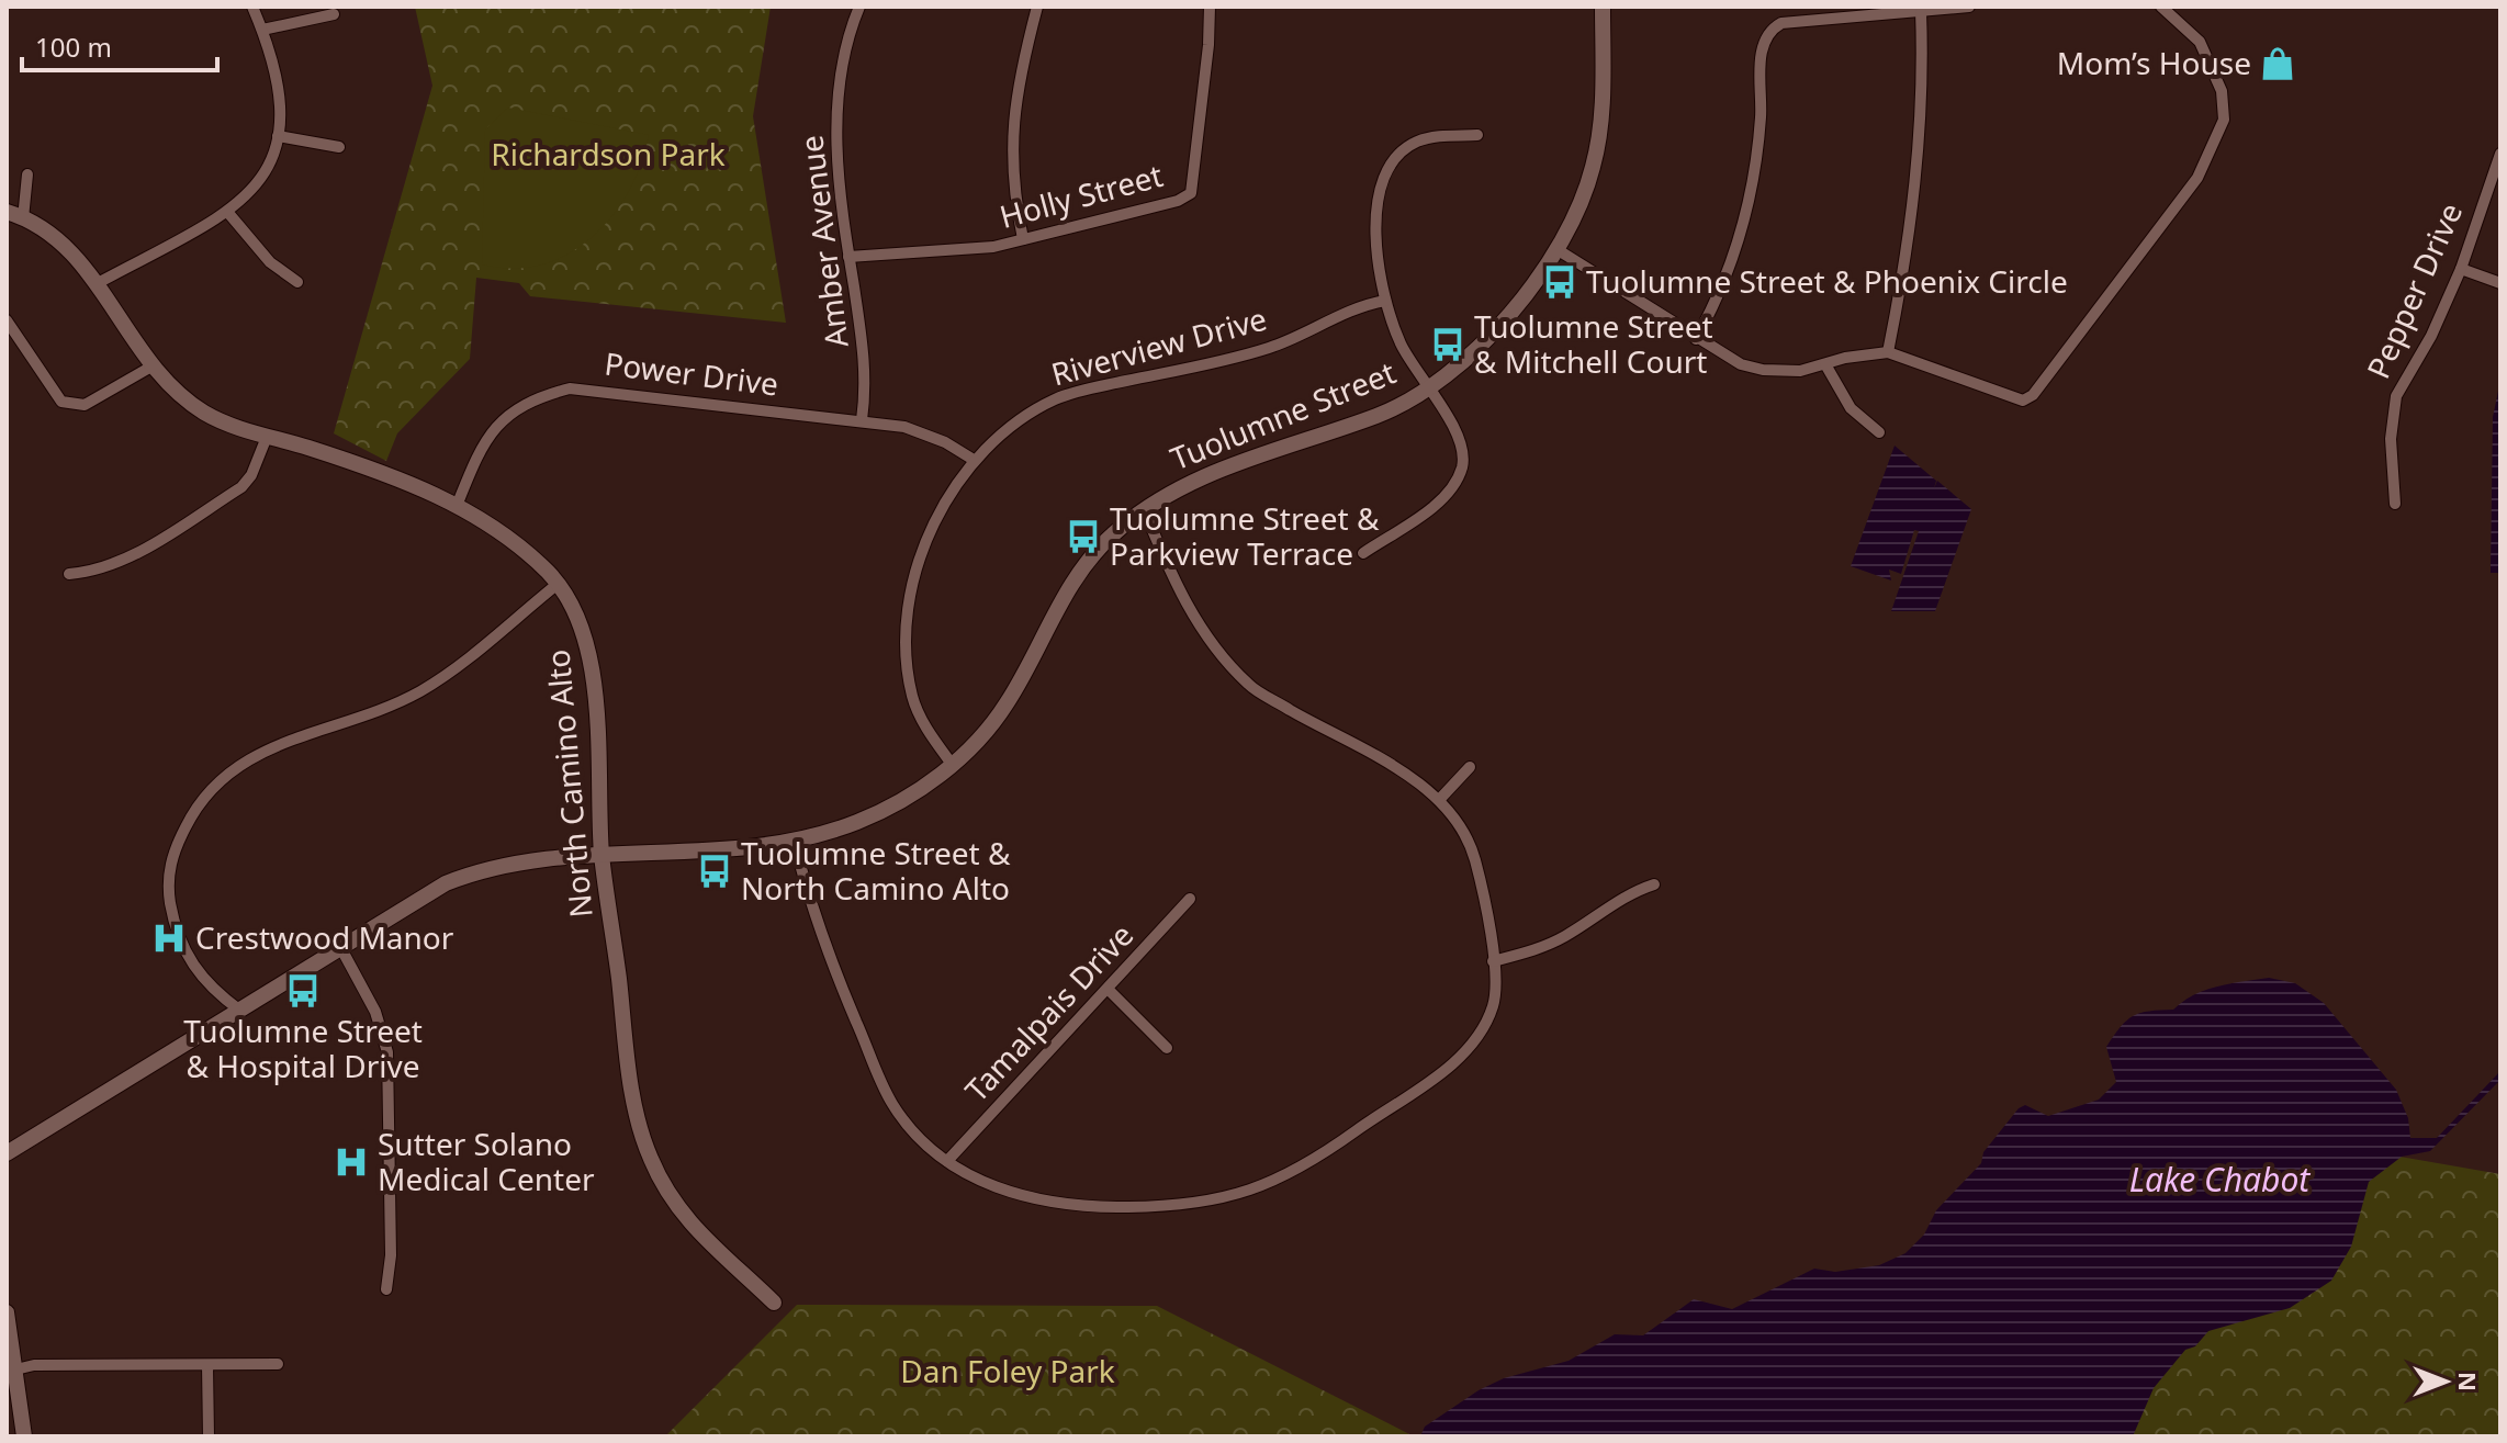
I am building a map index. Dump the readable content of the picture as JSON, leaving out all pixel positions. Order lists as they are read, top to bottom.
{
  "streets": {
    "main road": ["Tuolumne Street", "North Camino Alto"],
    "street": [
      "Holly Street",
      "Amber Avenue",
      "Pepper Drive",
      "Riverview Drive",
      "Power Drive",
      "Tamalpais Drive"
    ]
  },
  "crossings": [
    ["Holly Street", "Amber Avenue"],
    ["Amber Avenue", "Power Drive"],
    ["Riverview Drive", "Power Drive"],
    ["Riverview Drive", "Tuolumne Street"],
    ["Power Drive", "North Camino Alto"],
    ["Tuolumne Street", "North Camino Alto"]
  ],
  "water": ["Lake Chabot"],
  "parks": ["Richardson Park", "Dan Foley Park"],
  "places": {
    "shop": ["Mom’s House"],
    "bus stop": [
      "Tuolumne Street & Phoenix Circle",
      "Tuolumne Street & Mitchell Court",
      "Tuolumne Street & Parkview Terrace",
      "Tuolumne Street & North Camino Alto",
      "Tuolumne Street & Hospital Drive"
    ],
    "hospital": ["Crestwood Manor", "Sutter Solano Medical Center"]
  },
  "scale_bar": "100 m",
  "north": "right"
}
